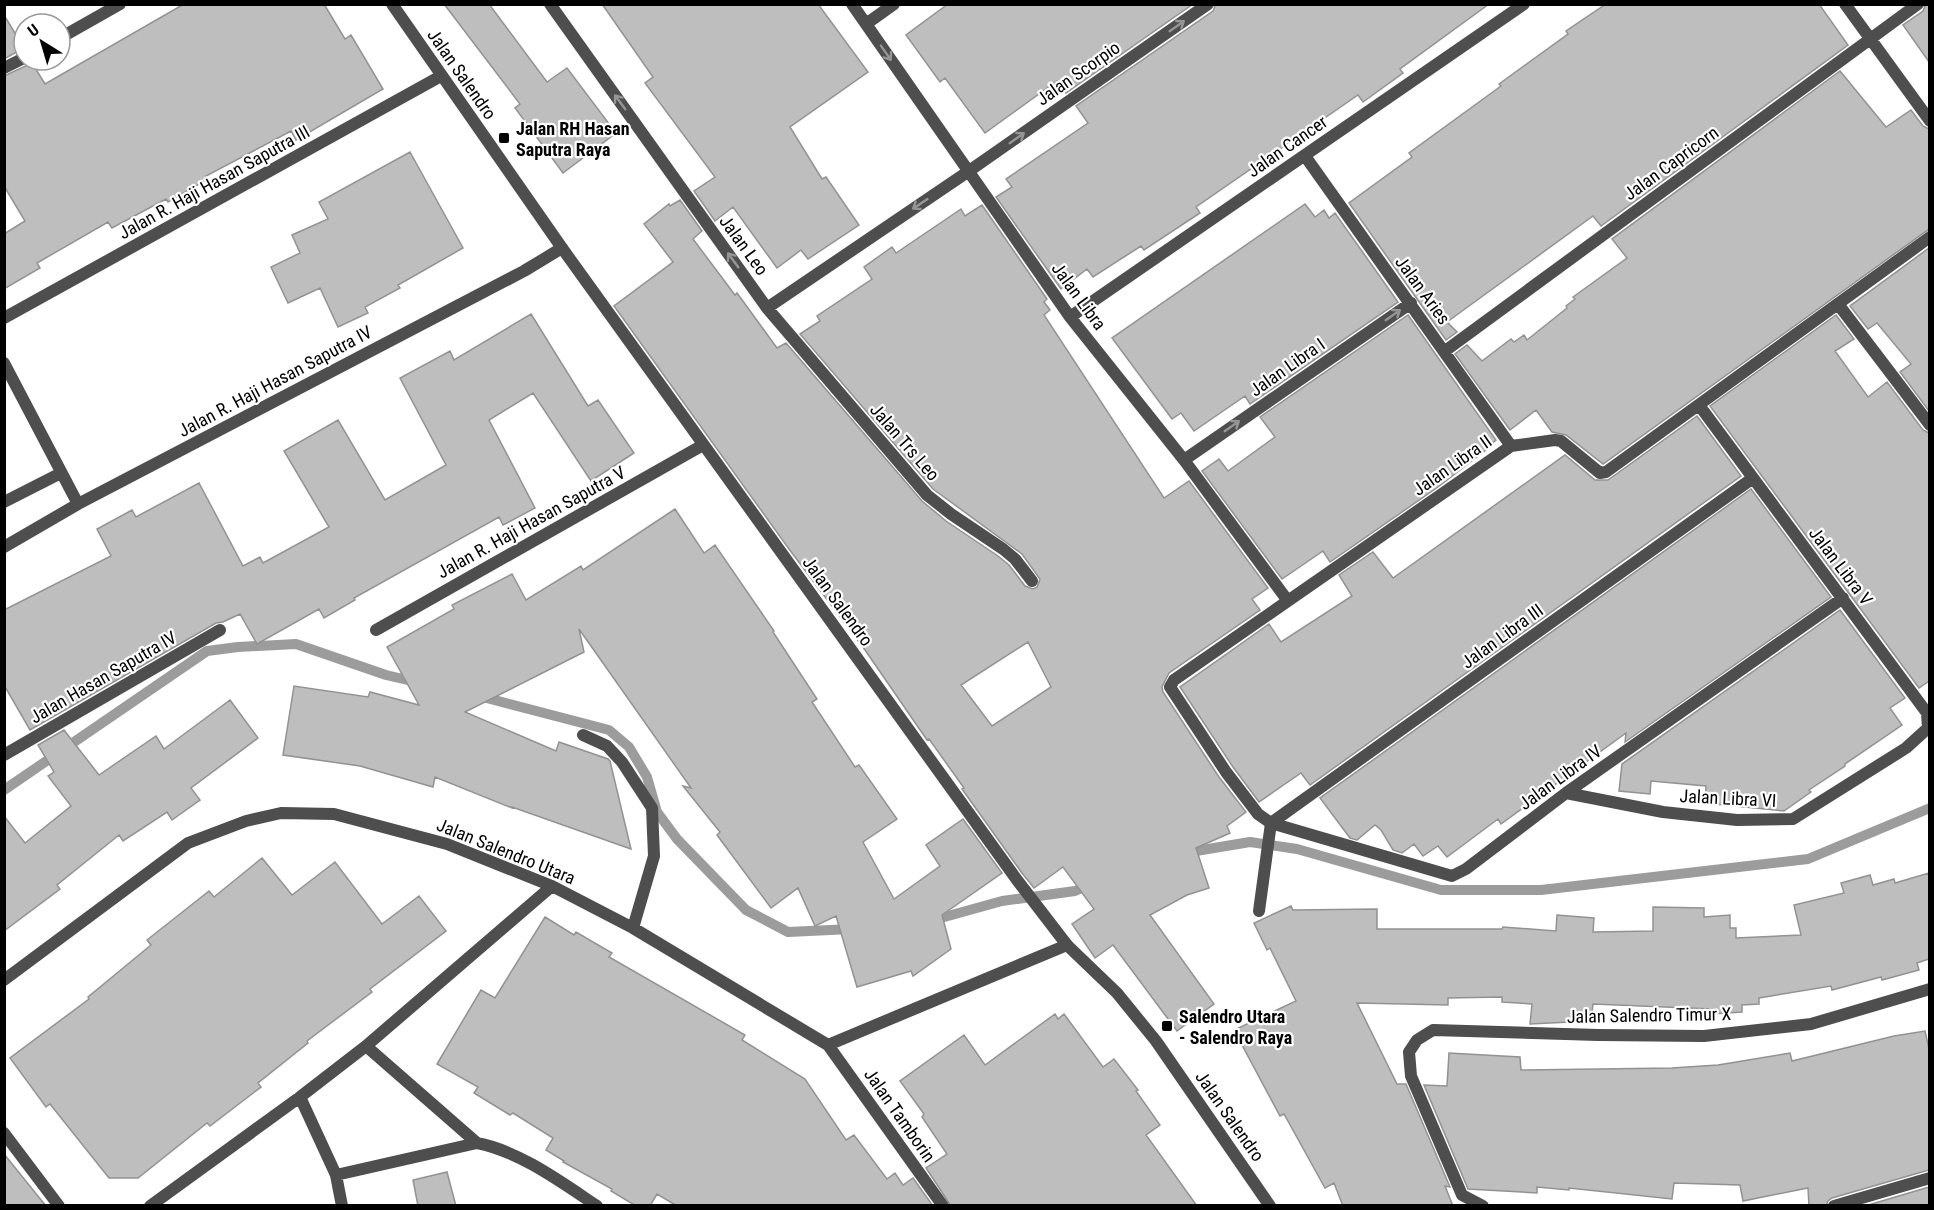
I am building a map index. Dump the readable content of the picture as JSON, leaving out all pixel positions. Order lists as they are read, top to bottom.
{
  "streets": {
    "street": [
      "Jalan Scorpio",
      "Jalan Salendro",
      "Jalan Cancer",
      "Jalan Capricorn",
      "Jalan R. Haji Hasan Saputra III",
      "Jalan Leo",
      "Jalan Aries",
      "Jalan Libra",
      "Jalan Libra I",
      "Jalan R. Haji Hasan Saputra IV",
      "Jalan Trs Leo",
      "Jalan Libra II",
      "Jalan R. Haji Hasan Saputra V",
      "Jalan Libra V",
      "Jalan Libra III",
      "Jalan Hasan Saputra IV",
      "Jalan Libra IV",
      "Jalan Libra VI",
      "Jalan Salendro Utara",
      "Jalan Salendro Timur X",
      "Jalan Tamborin"
    ]
  },
  "crossings": [
    ["Jalan Scorpio", "Jalan Libra"],
    ["Jalan Salendro", "Jalan R. Haji Hasan Saputra III"],
    ["Jalan Salendro", "Jalan R. Haji Hasan Saputra IV"],
    ["Jalan Salendro", "Jalan R. Haji Hasan Saputra V"],
    ["Jalan Cancer", "Jalan Aries"],
    ["Jalan Cancer", "Jalan Libra"],
    ["Jalan Capricorn", "Jalan Aries"],
    ["Jalan Leo", "Jalan Trs Leo"],
    ["Jalan Aries", "Jalan Libra I"],
    ["Jalan Aries", "Jalan Libra II"],
    ["Jalan Libra", "Jalan Libra I"],
    ["Jalan Libra", "Jalan Libra II"],
    ["Jalan Libra II", "Jalan Libra V"],
    ["Jalan Libra II", "Jalan Libra III"],
    ["Jalan Libra II", "Jalan Libra IV"],
    ["Jalan Libra V", "Jalan Libra III"],
    ["Jalan Libra V", "Jalan Libra IV"],
    ["Jalan Libra V", "Jalan Libra VI"],
    ["Jalan Libra III", "Jalan Libra IV"],
    ["Jalan Libra IV", "Jalan Libra VI"],
    ["Jalan Salendro Utara", "Jalan Tamborin"]
  ],
  "one_way": ["Jalan Scorpio", "Jalan Leo", "Jalan Libra I"],
  "places": {
    "transit": ["Jalan RH Hasan Saputra Raya", "Salendro Utara - Salendro Raya"]
  },
  "north": "top left"
}
